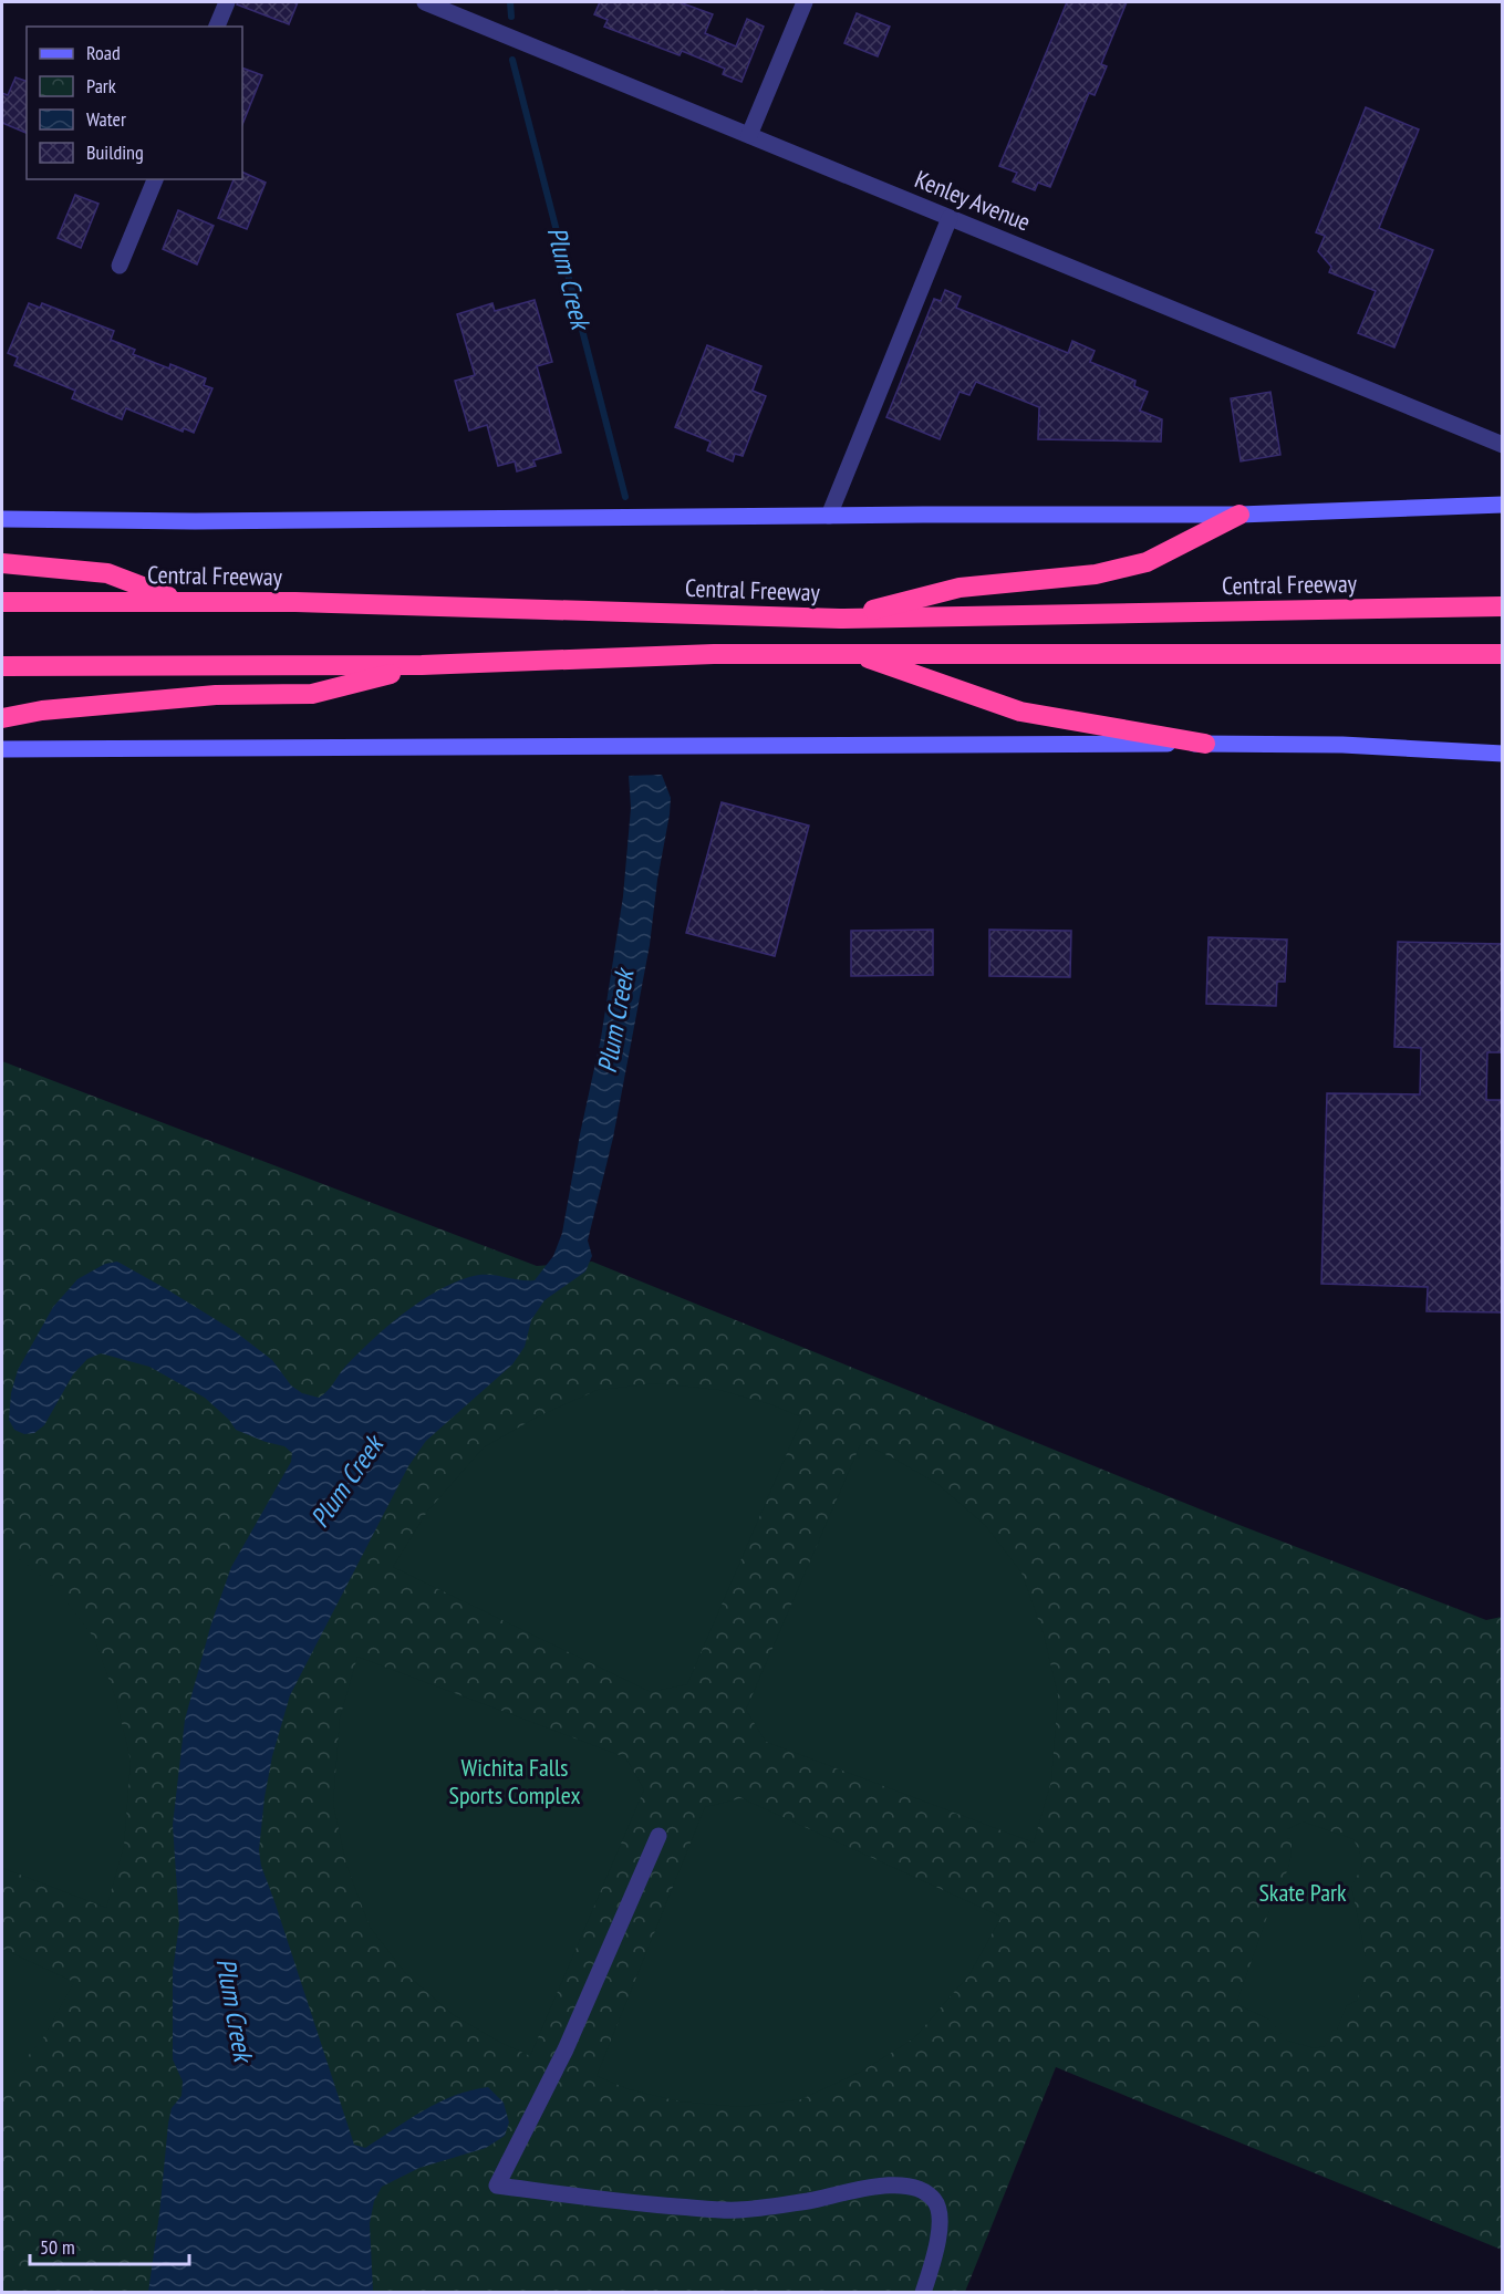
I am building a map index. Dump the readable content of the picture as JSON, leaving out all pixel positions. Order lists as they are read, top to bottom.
{
  "streets": {
    "highway": ["Central Freeway"],
    "street": ["Kenley Avenue"]
  },
  "water": ["Plum Creek"],
  "parks": ["Wichita Falls Sports Complex", "Skate Park"],
  "legend": [
    "Road",
    "Park",
    "Water",
    "Building"
  ],
  "scale_bar": "50 m"
}
